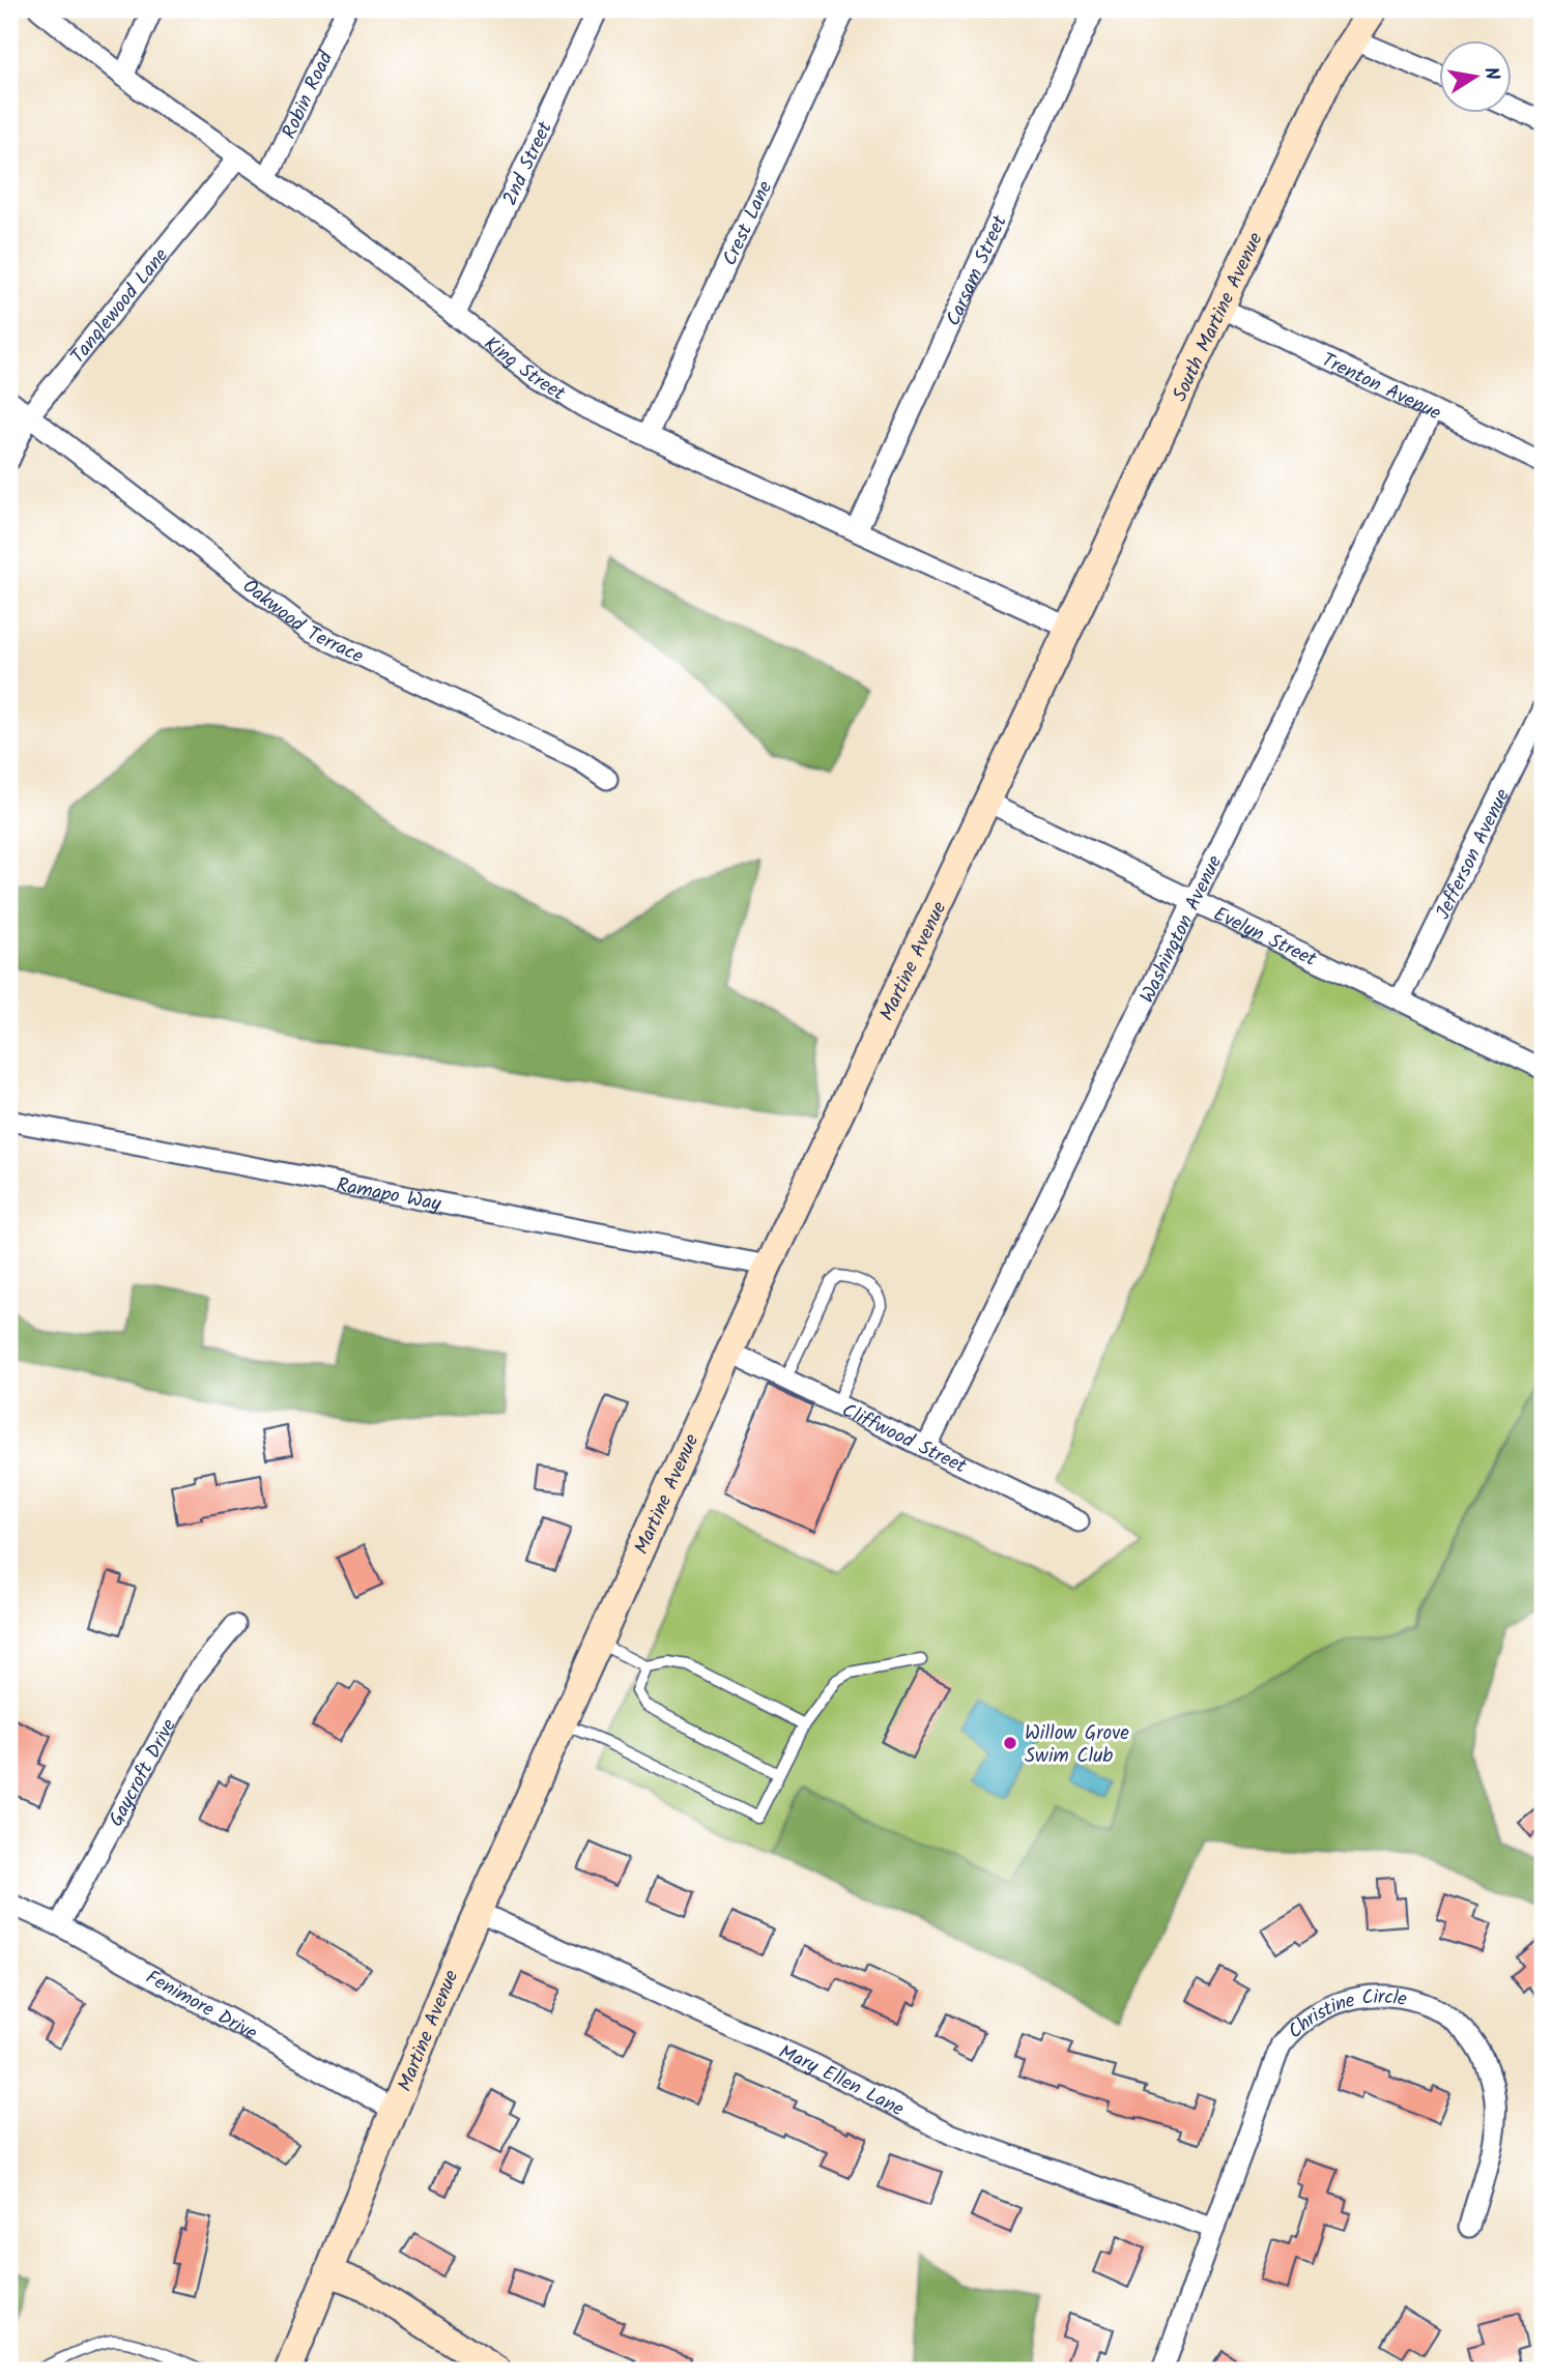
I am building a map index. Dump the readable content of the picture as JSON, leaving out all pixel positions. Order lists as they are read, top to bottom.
{
  "streets": {
    "main road": ["South Martine Avenue", "Martine Avenue"],
    "street": [
      "Robin Road",
      "2nd Street",
      "Crest Lane",
      "Carsam Street",
      "Tanglewood Lane",
      "King Street",
      "Trenton Avenue",
      "Oakwood Terrace",
      "Jefferson Avenue",
      "Washington Avenue",
      "Evelyn Street",
      "Ramapo Way",
      "Cliffwood Street",
      "Gaycroft Drive",
      "Fenimore Drive",
      "Christine Circle",
      "Mary Ellen Lane"
    ]
  },
  "crossings": [
    ["Robin Road", "King Street"],
    ["2nd Street", "King Street"],
    ["Crest Lane", "King Street"],
    ["Carsam Street", "King Street"],
    ["Tanglewood Lane", "King Street"],
    ["Tanglewood Lane", "Oakwood Terrace"],
    ["South Martine Avenue", "King Street"],
    ["South Martine Avenue", "Trenton Avenue"],
    ["South Martine Avenue", "Martine Avenue"],
    ["King Street", "Martine Avenue"],
    ["Trenton Avenue", "Washington Avenue"],
    ["Jefferson Avenue", "Evelyn Street"],
    ["Washington Avenue", "Evelyn Street"],
    ["Washington Avenue", "Cliffwood Street"],
    ["Evelyn Street", "Martine Avenue"],
    ["Martine Avenue", "Ramapo Way"],
    ["Martine Avenue", "Cliffwood Street"],
    ["Martine Avenue", "Fenimore Drive"],
    ["Martine Avenue", "Mary Ellen Lane"],
    ["Gaycroft Drive", "Fenimore Drive"],
    ["Christine Circle", "Mary Ellen Lane"]
  ],
  "places": ["Willow Grove Swim Club"],
  "north": "right"
}
